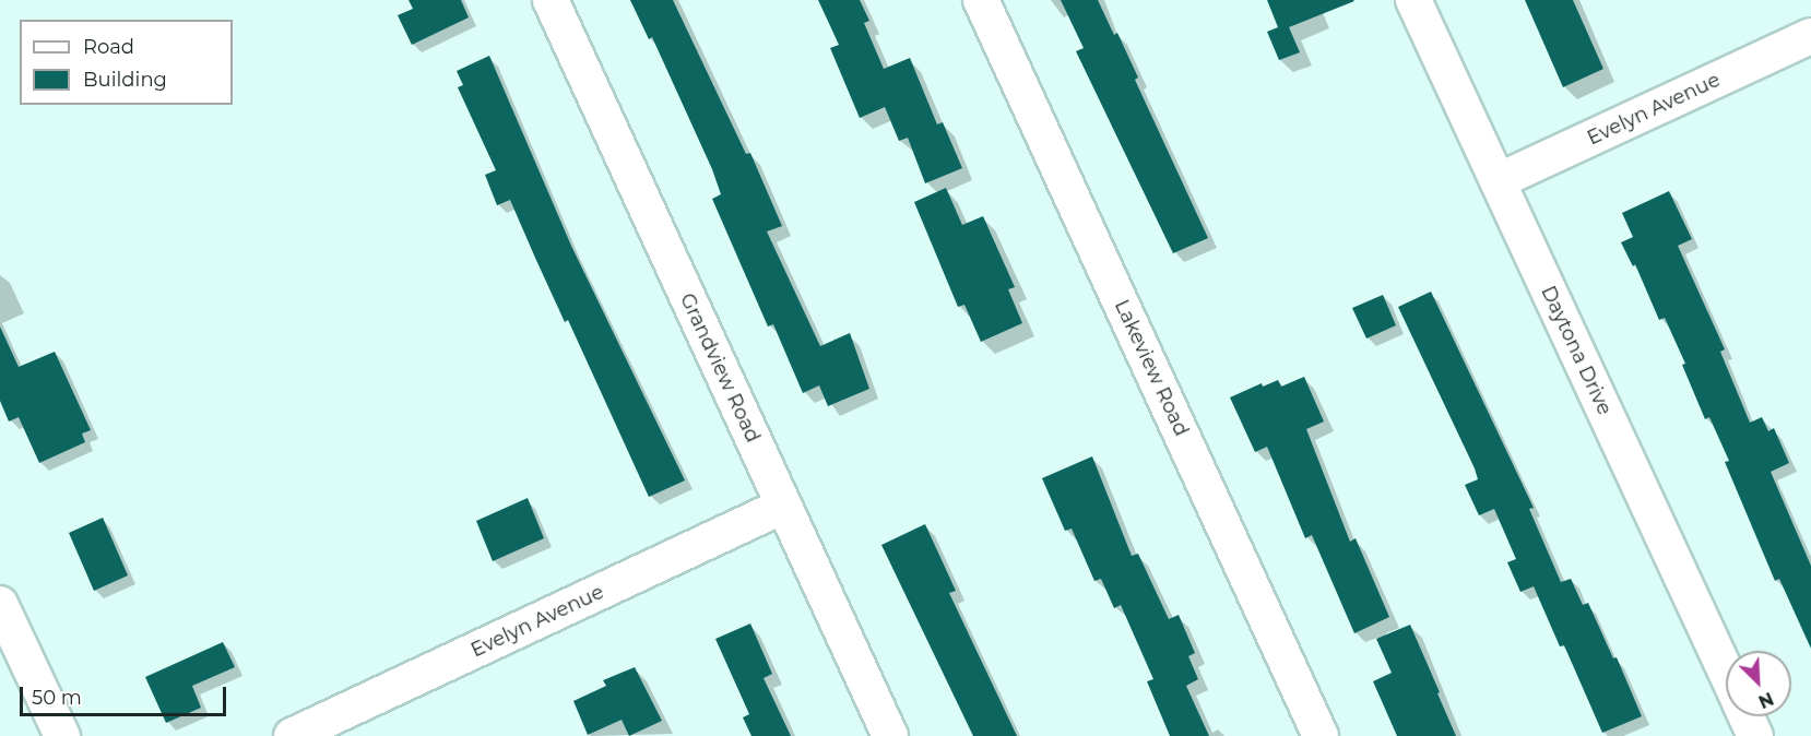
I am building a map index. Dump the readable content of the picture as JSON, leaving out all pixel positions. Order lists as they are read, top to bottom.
{
  "streets": {
    "street": [
      "Evelyn Avenue",
      "Daytona Drive",
      "Grandview Road",
      "Lakeview Road"
    ]
  },
  "crossings": [
    ["Evelyn Avenue", "Daytona Drive"],
    ["Evelyn Avenue", "Grandview Road"]
  ],
  "legend": ["Road", "Building"],
  "scale_bar": "50 m",
  "north": "bottom right"
}
